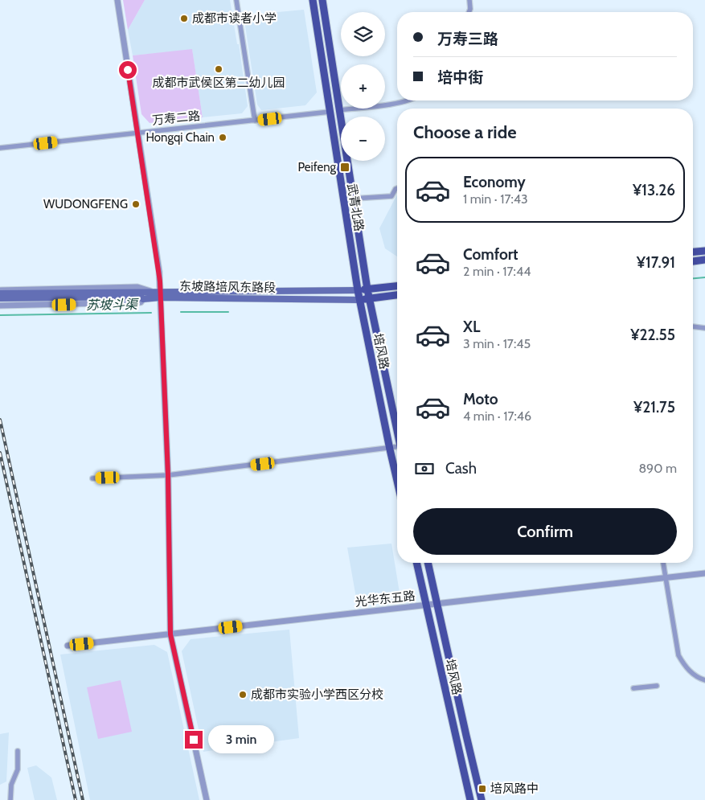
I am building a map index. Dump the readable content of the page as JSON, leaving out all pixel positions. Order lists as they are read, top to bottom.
{
  "streets": {
    "main road": ["武青北路", "东坡路培风东路段", "培风路"],
    "street": ["万寿二路", "光华东五路"]
  },
  "crossings": [
    ["万寿二路", "武青北路"],
    ["武青北路", "东坡路培风东路段"],
    ["武青北路", "培风路"],
    ["东坡路培风东路段", "培风路"],
    ["培风路", "光华东五路"]
  ],
  "water": ["苏坡斗渠"],
  "places": {
    "other": [
      "成都市读者小学",
      "成都市武侯区第二幼儿园",
      "Hongqi Chain",
      "WUDONGFENG",
      "成都市实验小学西区分校"
    ],
    "transit": ["Peifeng", "培风路中"]
  },
  "page": {
    "map_buttons": ["+", "−"],
    "banner": ["万寿三路", "培中街"],
    "heading": "Choose a ride",
    "list": [
      {
        "name": "Economy",
        "note": "1 min · 17:43",
        "value": "¥13.26"
      },
      {
        "name": "Comfort",
        "note": "2 min · 17:44",
        "value": "¥17.91"
      },
      {
        "name": "XL",
        "note": "3 min · 17:45",
        "value": "¥22.55"
      },
      {
        "name": "Moto",
        "note": "4 min · 17:46",
        "value": "¥21.75"
      }
    ],
    "pay": ["Cash", "890 m"],
    "buttons": "Confirm",
    "bubble": "3 min"
  }
}
